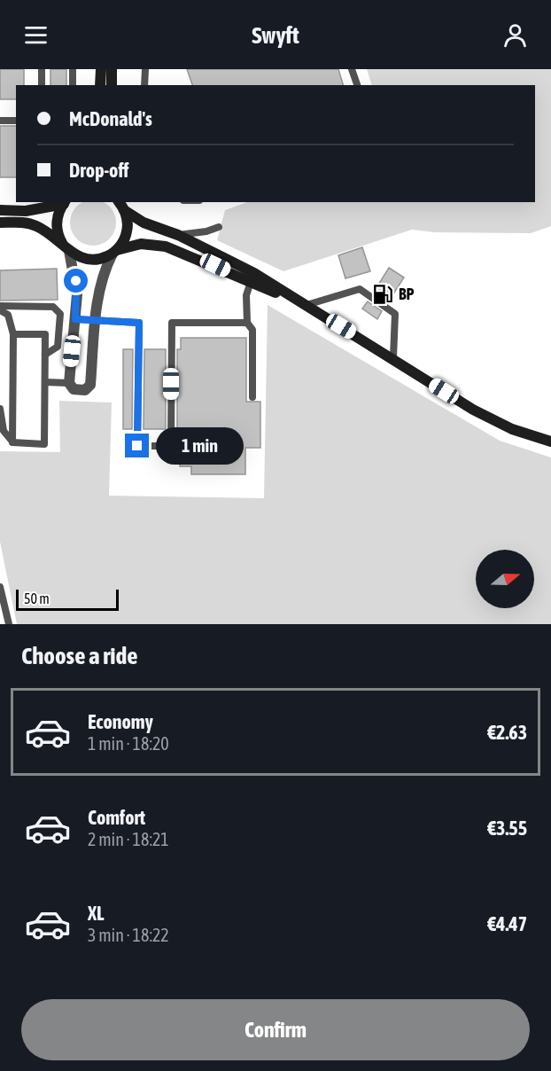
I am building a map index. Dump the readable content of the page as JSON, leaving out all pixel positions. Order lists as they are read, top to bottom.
{
  "places": {
    "fuel station": ["BP"]
  },
  "scale_bar": "50 m",
  "north": "right",
  "page": {
    "header": "Swyft",
    "banner": ["McDonald's", "Drop-off"],
    "bubble": "1 min",
    "scale": "50 m",
    "heading": "Choose a ride",
    "list": [
      {
        "name": "Economy",
        "note": "1 min · 18:20",
        "value": "€2.63"
      },
      {
        "name": "Comfort",
        "note": "2 min · 18:21",
        "value": "€3.55"
      },
      {
        "name": "XL",
        "note": "3 min · 18:22",
        "value": "€4.47"
      }
    ],
    "buttons": "Confirm"
  }
}
